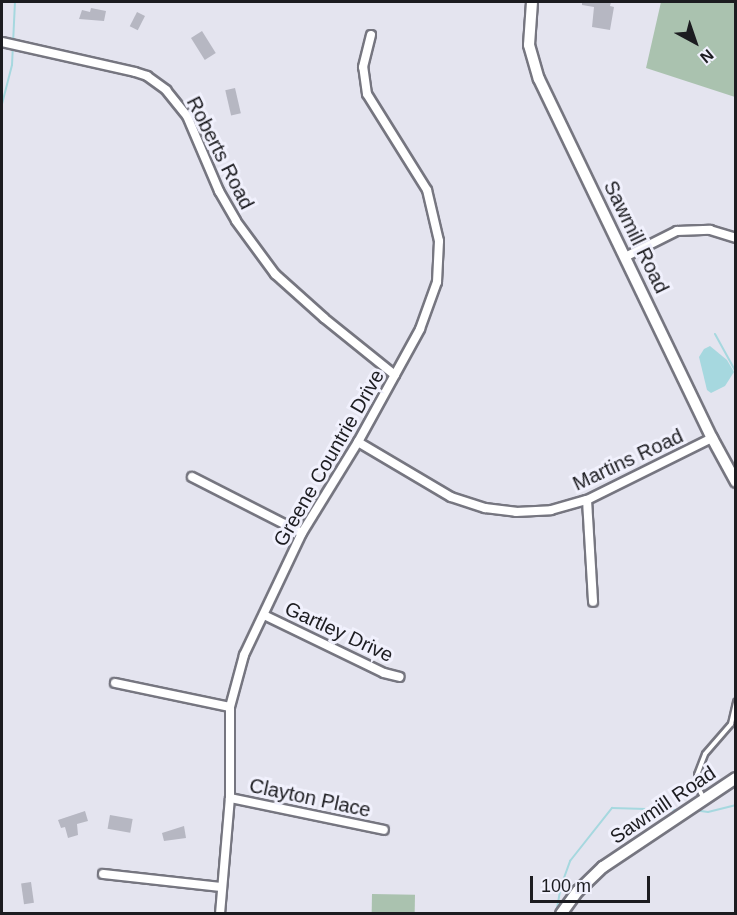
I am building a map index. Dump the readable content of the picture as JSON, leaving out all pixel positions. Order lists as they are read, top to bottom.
{
  "streets": {
    "street": [
      "Roberts Road",
      "Sawmill Road",
      "Greene Countrie Drive",
      "Martins Road",
      "Gartley Drive",
      "Clayton Place"
    ]
  },
  "crossings": [
    ["Roberts Road", "Greene Countrie Drive"],
    ["Sawmill Road", "Martins Road"],
    ["Greene Countrie Drive", "Martins Road"],
    ["Greene Countrie Drive", "Gartley Drive"],
    ["Greene Countrie Drive", "Clayton Place"]
  ],
  "scale_bar": "100 m",
  "north": "bottom right"
}
